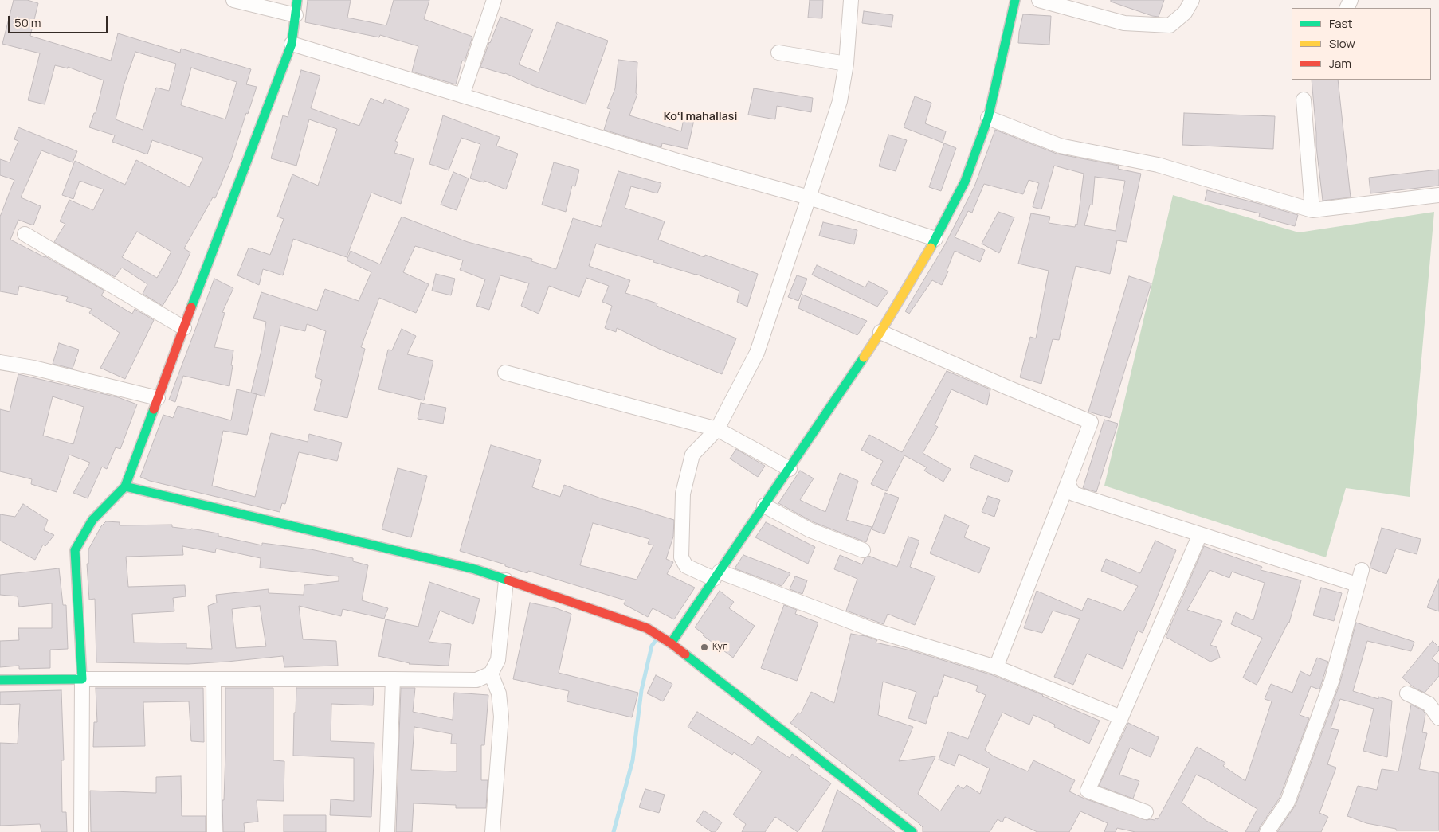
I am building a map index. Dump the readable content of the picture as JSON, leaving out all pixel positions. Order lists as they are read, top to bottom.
{
  "districts": ["Koʻl mahallasi"],
  "places": ["Кул"],
  "legend": ["Fast", "Slow", "Jam"],
  "scale_bar": "50 m"
}
